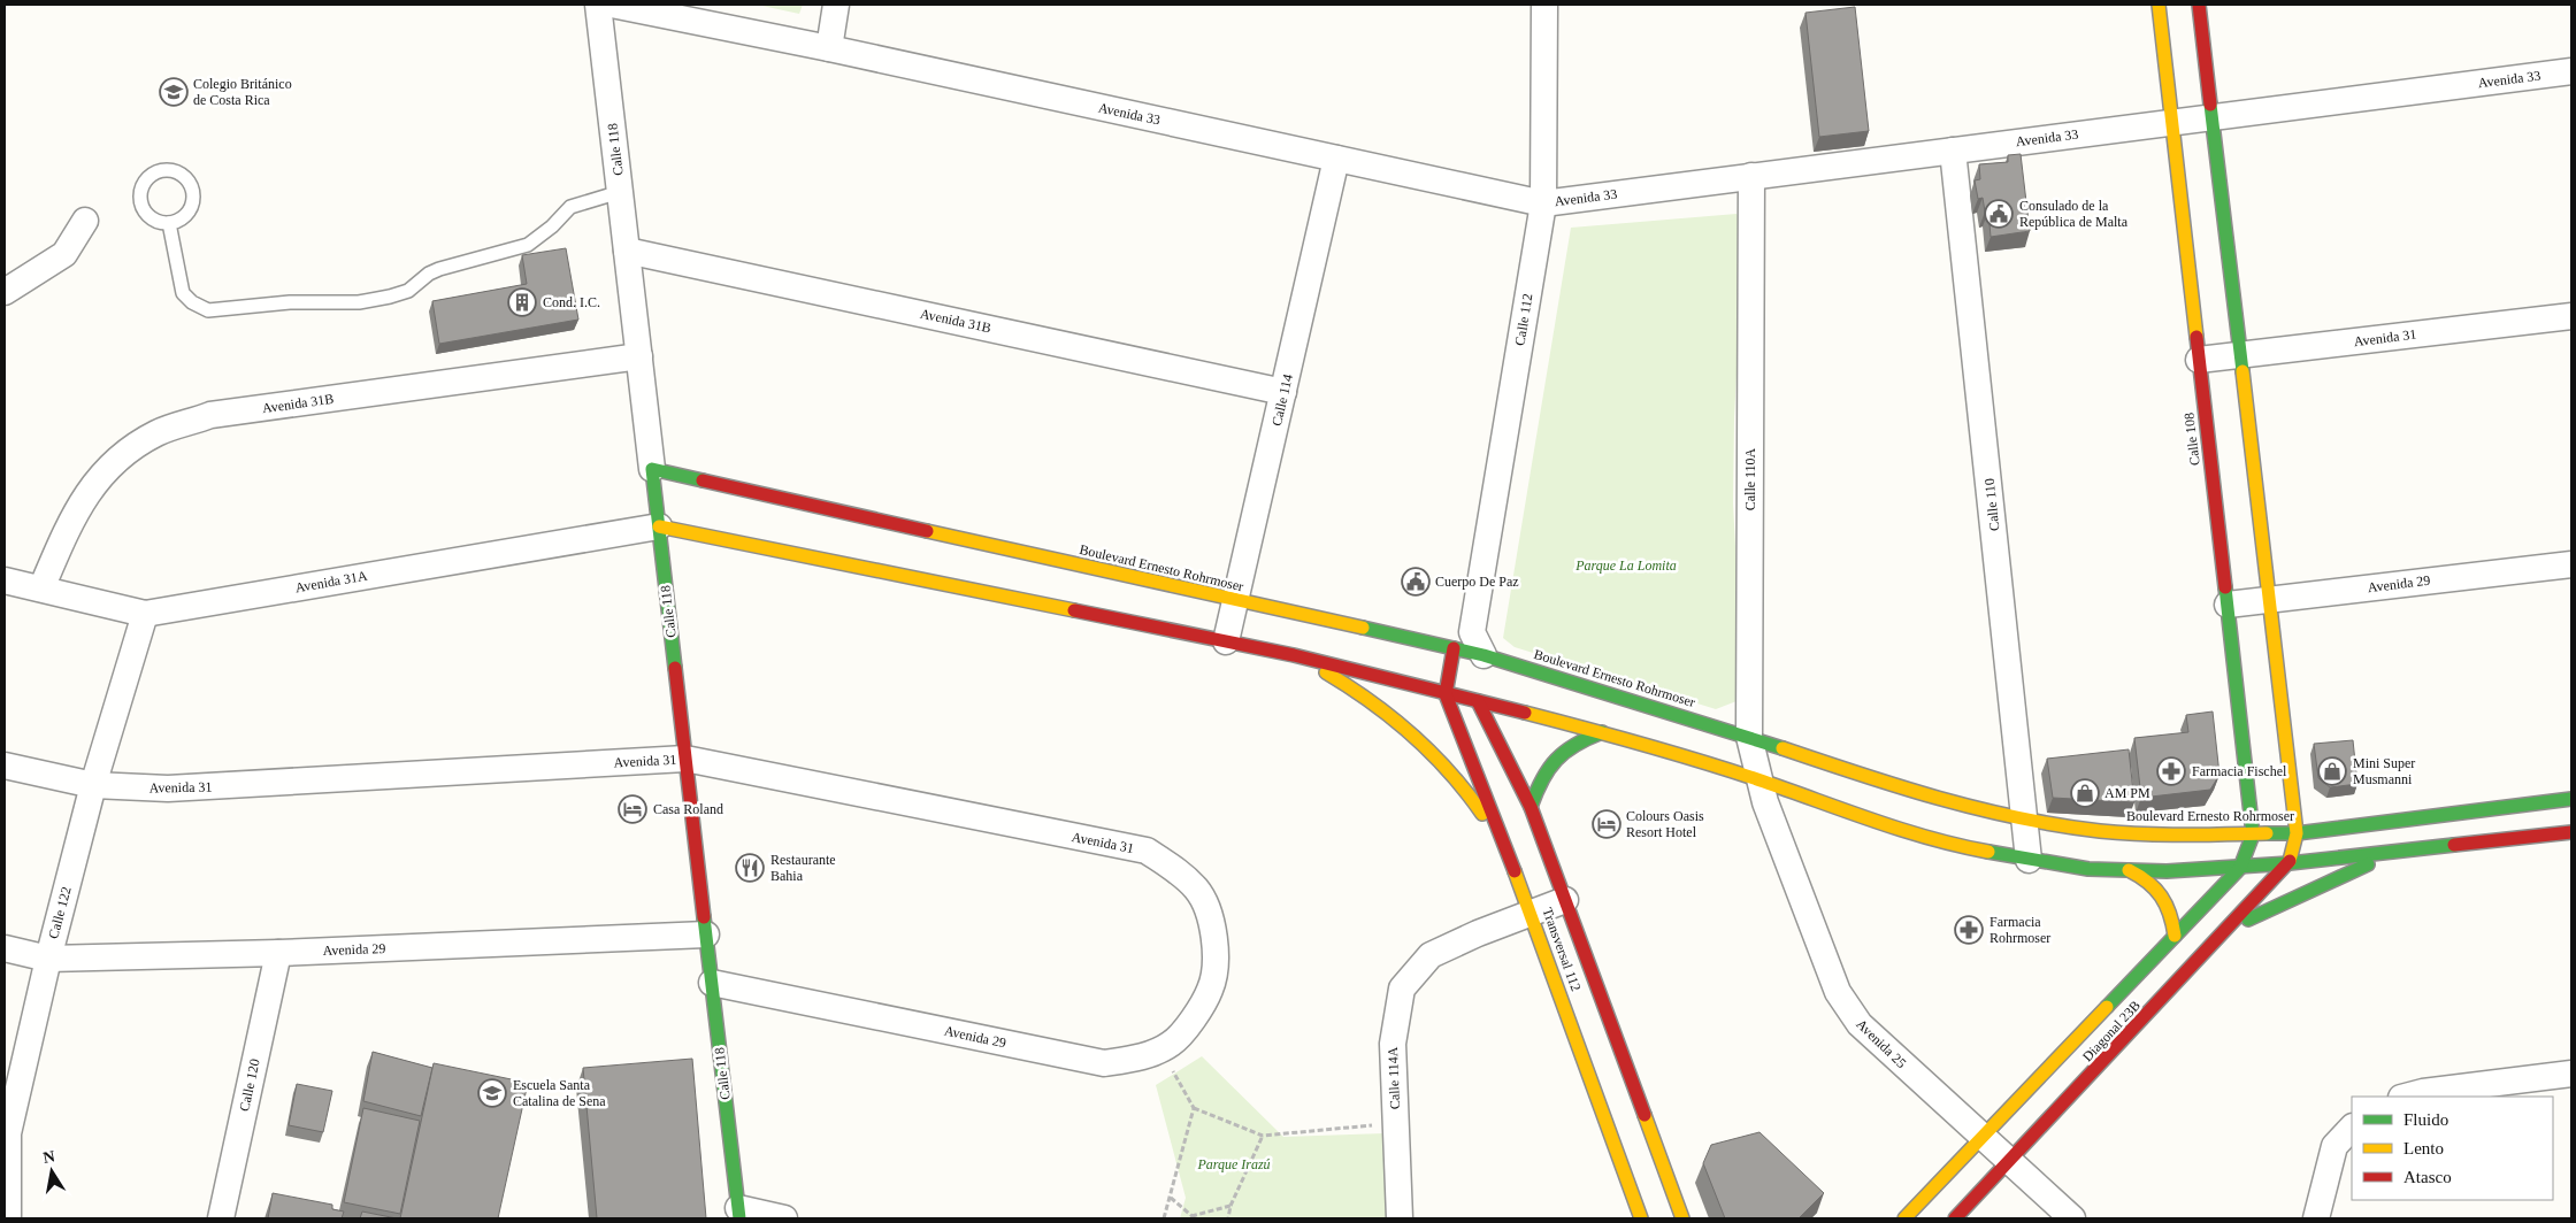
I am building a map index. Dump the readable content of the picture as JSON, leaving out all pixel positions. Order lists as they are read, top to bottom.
{
  "streets": {
    "street": [
      "Avenida 33",
      "Calle 118",
      "Calle 112",
      "Avenida 31B",
      "Avenida 31",
      "Calle 114",
      "Calle 108",
      "Calle 110A",
      "Calle 110",
      "Boulevard Ernesto Rohrmoser",
      "Avenida 31A",
      "Avenida 29",
      "Calle 122",
      "Transversal 112",
      "Diagonal 23B",
      "Avenida 25",
      "Calle 114A",
      "Calle 120"
    ]
  },
  "crossings": [
    ["Avenida 33", "Calle 112"],
    ["Avenida 33", "Calle 114"],
    ["Avenida 33", "Calle 108"],
    ["Avenida 33", "Calle 110A"],
    ["Avenida 33", "Calle 110"],
    ["Calle 118", "Avenida 31B"],
    ["Calle 118", "Avenida 31"],
    ["Calle 118", "Boulevard Ernesto Rohrmoser"],
    ["Calle 118", "Avenida 31A"],
    ["Calle 118", "Avenida 29"],
    ["Calle 112", "Boulevard Ernesto Rohrmoser"],
    ["Calle 112", "Transversal 112"],
    ["Avenida 31B", "Calle 114"],
    ["Avenida 31B", "Avenida 31A"],
    ["Avenida 31", "Calle 108"],
    ["Avenida 31", "Avenida 29"],
    ["Avenida 31", "Calle 122"],
    ["Calle 114", "Boulevard Ernesto Rohrmoser"],
    ["Calle 108", "Boulevard Ernesto Rohrmoser"],
    ["Calle 108", "Avenida 29"],
    ["Calle 108", "Diagonal 23B"],
    ["Calle 110A", "Boulevard Ernesto Rohrmoser"],
    ["Calle 110A", "Avenida 25"],
    ["Calle 110", "Boulevard Ernesto Rohrmoser"],
    ["Avenida 31A", "Calle 122"],
    ["Avenida 29", "Calle 122"],
    ["Avenida 29", "Calle 120"],
    ["Transversal 112", "Calle 114A"],
    ["Diagonal 23B", "Avenida 25"]
  ],
  "parks": ["Parque La Lomita", "Parque Irazú"],
  "places": {
    "school or university": ["Colegio Británico de Costa Rica", "Escuela Santa Catalina de Sena"],
    "public building": ["Consulado de la República de Malta", "Cuerpo De Paz"],
    "building": ["Cond. I.C."],
    "pharmacy": ["Farmacia Fischel", "Farmacia Rohrmoser"],
    "shop": ["Mini Super Musmanni", "AM PM"],
    "hotel": ["Casa Roland", "Colours Oasis Resort Hotel"],
    "restaurant": ["Restaurante Bahia"]
  },
  "legend": ["Fluido", "Lento", "Atasco"],
  "north": "top"
}
